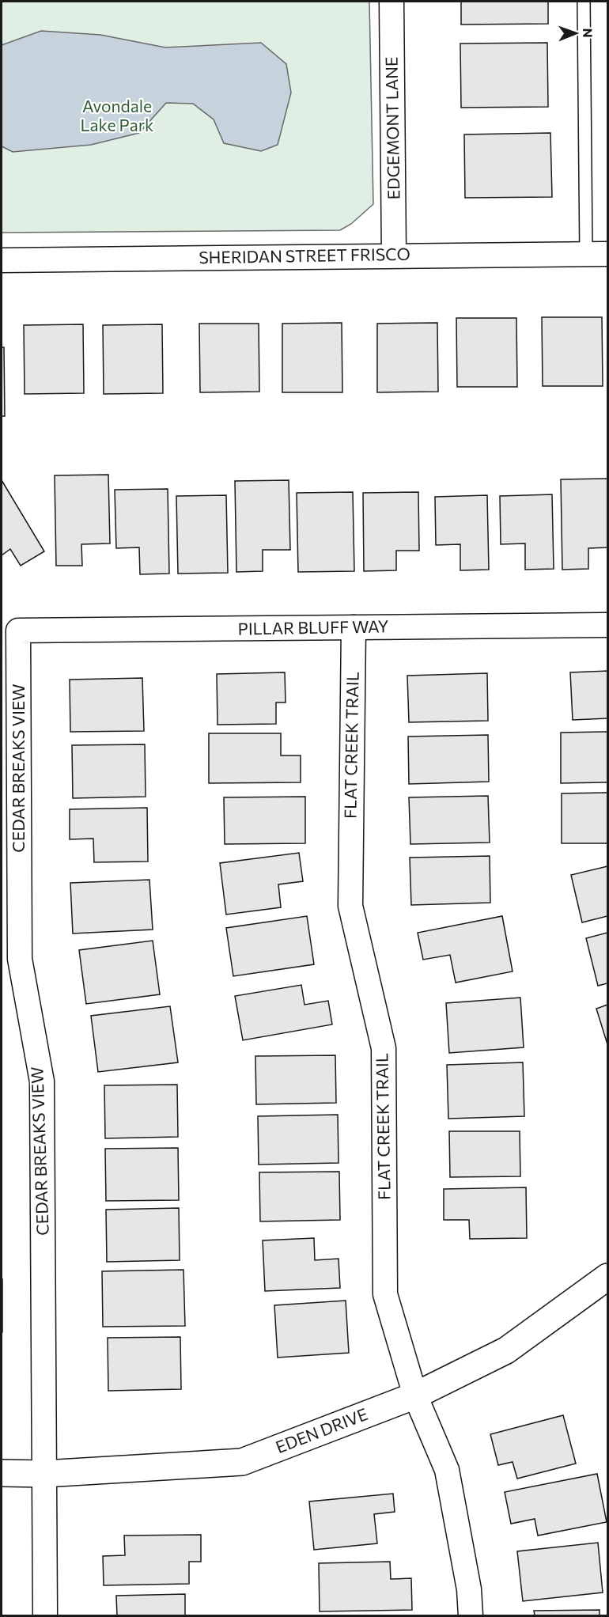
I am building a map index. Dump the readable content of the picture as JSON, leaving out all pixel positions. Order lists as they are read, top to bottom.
{
  "streets": {
    "street": [
      "EDGEMONT LANE",
      "SHERIDAN STREET FRISCO",
      "PILLAR BLUFF WAY",
      "FLAT CREEK TRAIL",
      "CEDAR BREAKS VIEW",
      "EDEN DRIVE"
    ]
  },
  "crossings": [
    ["EDGEMONT LANE", "SHERIDAN STREET FRISCO"],
    ["PILLAR BLUFF WAY", "FLAT CREEK TRAIL"],
    ["PILLAR BLUFF WAY", "CEDAR BREAKS VIEW"],
    ["FLAT CREEK TRAIL", "EDEN DRIVE"],
    ["CEDAR BREAKS VIEW", "EDEN DRIVE"]
  ],
  "parks": ["Avondale Lake Park"],
  "north": "right"
}
